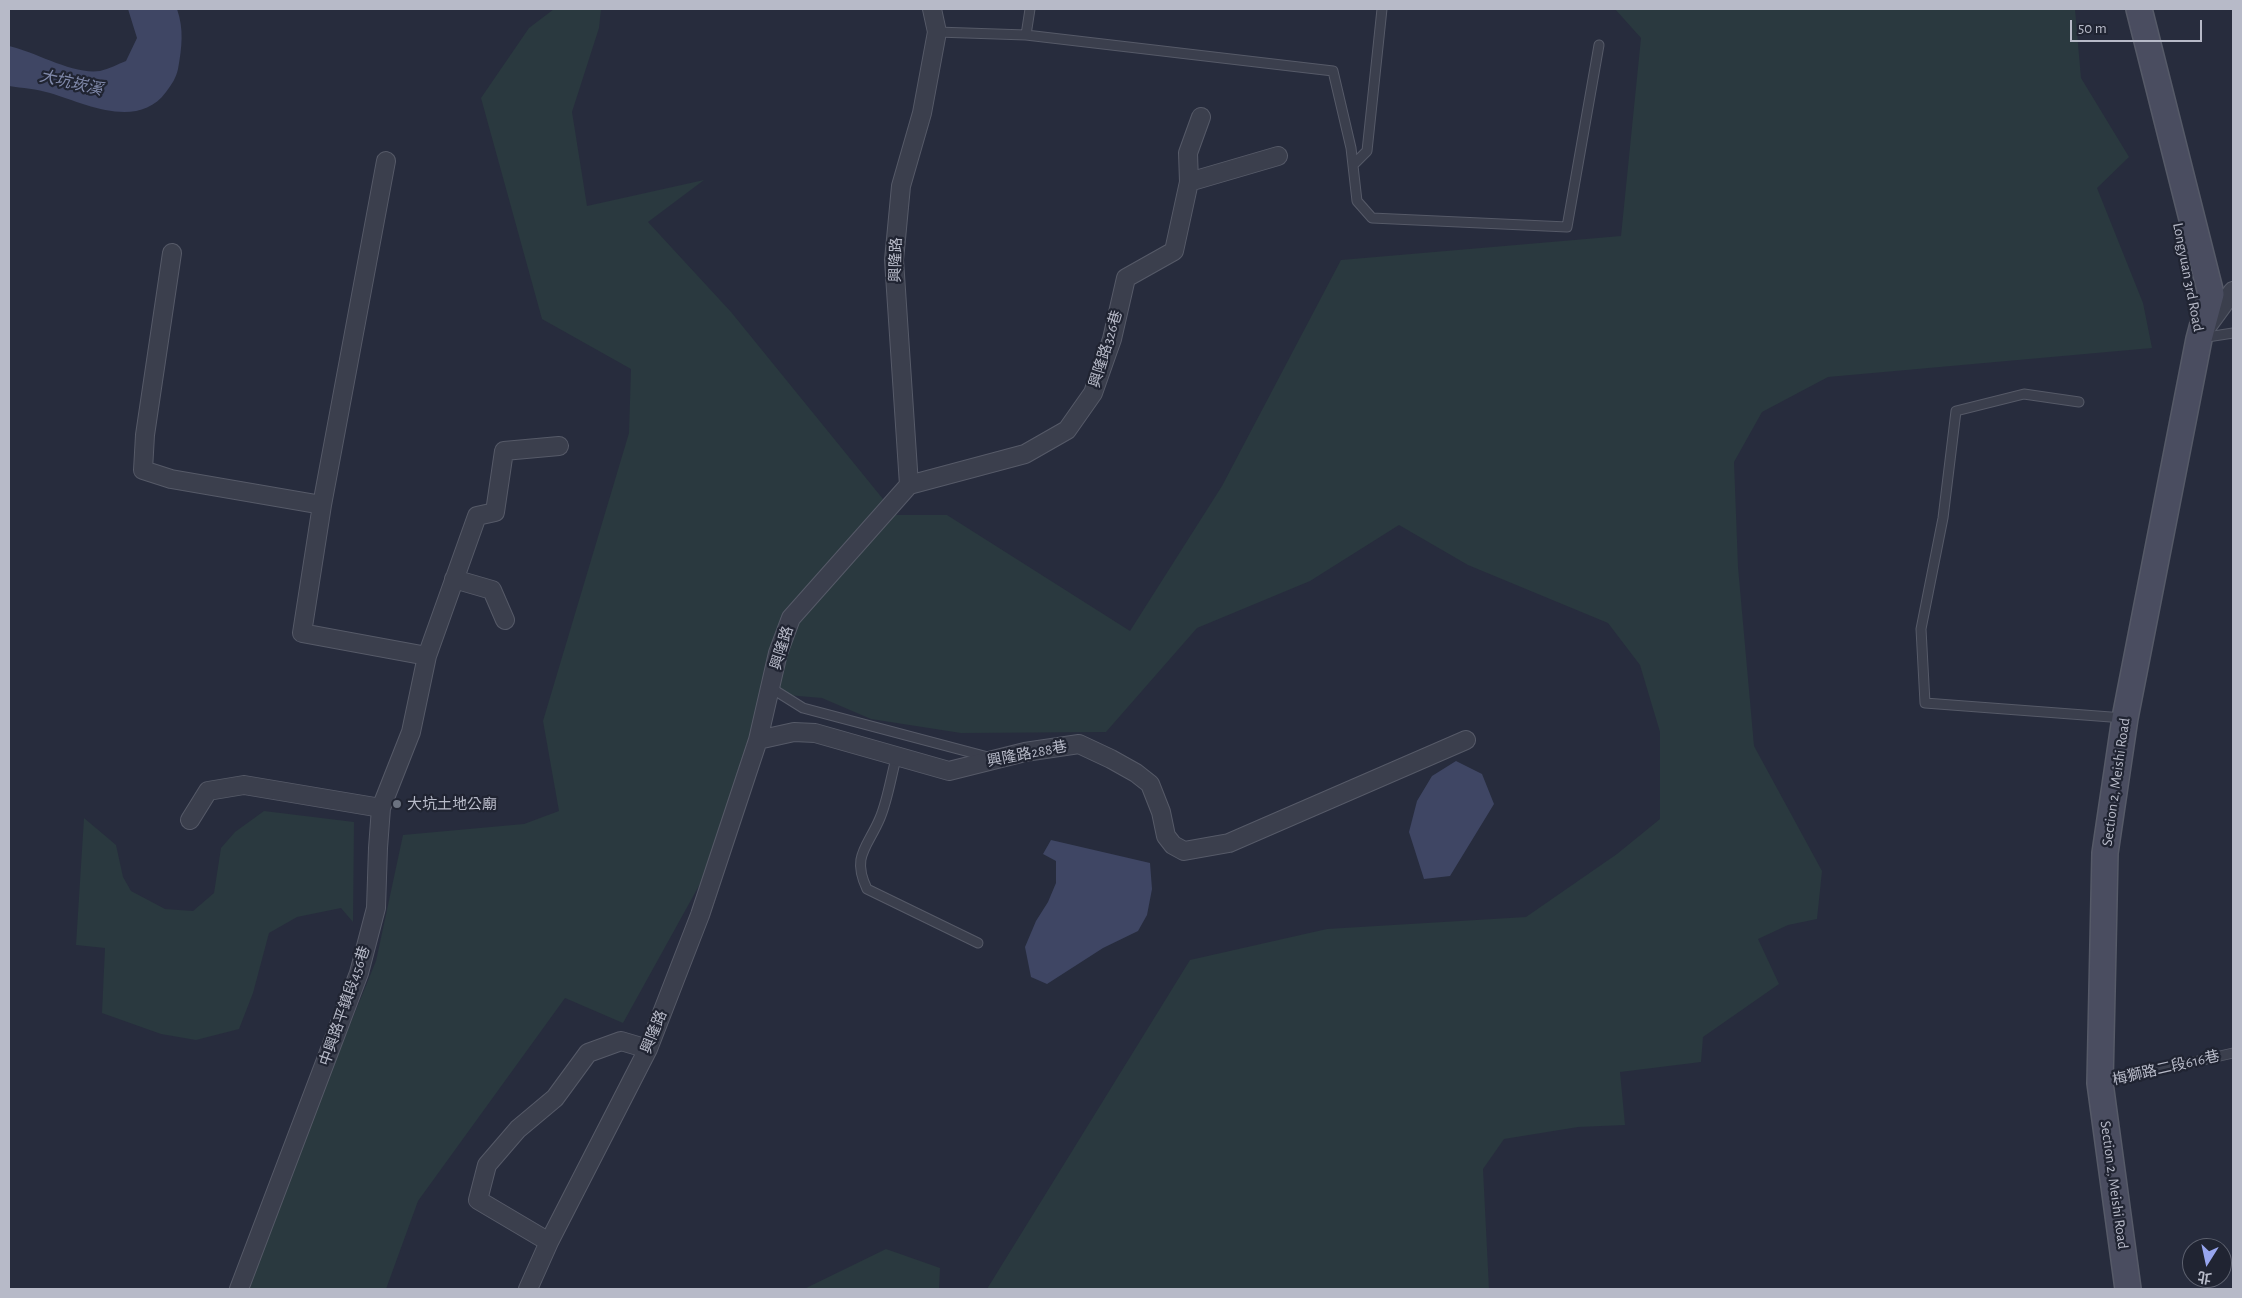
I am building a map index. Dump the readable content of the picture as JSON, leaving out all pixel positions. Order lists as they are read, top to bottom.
{
  "streets": {
    "street": [
      "興隆路",
      "Longyuan 3rd Road",
      "興隆路326巷",
      "興隆路288巷",
      "Section 2, Meishi Road",
      "中興路平鎮段456巷"
    ],
    "lane": ["梅獅路二段616巷"]
  },
  "crossings": [
    ["興隆路", "興隆路326巷"],
    ["興隆路", "興隆路288巷"],
    ["Longyuan 3rd Road", "Section 2, Meishi Road"],
    ["Section 2, Meishi Road", "梅獅路二段616巷"]
  ],
  "water": ["大坑崁溪"],
  "places": ["大坑土地公廟"],
  "scale_bar": "50 m",
  "north": "bottom"
}
